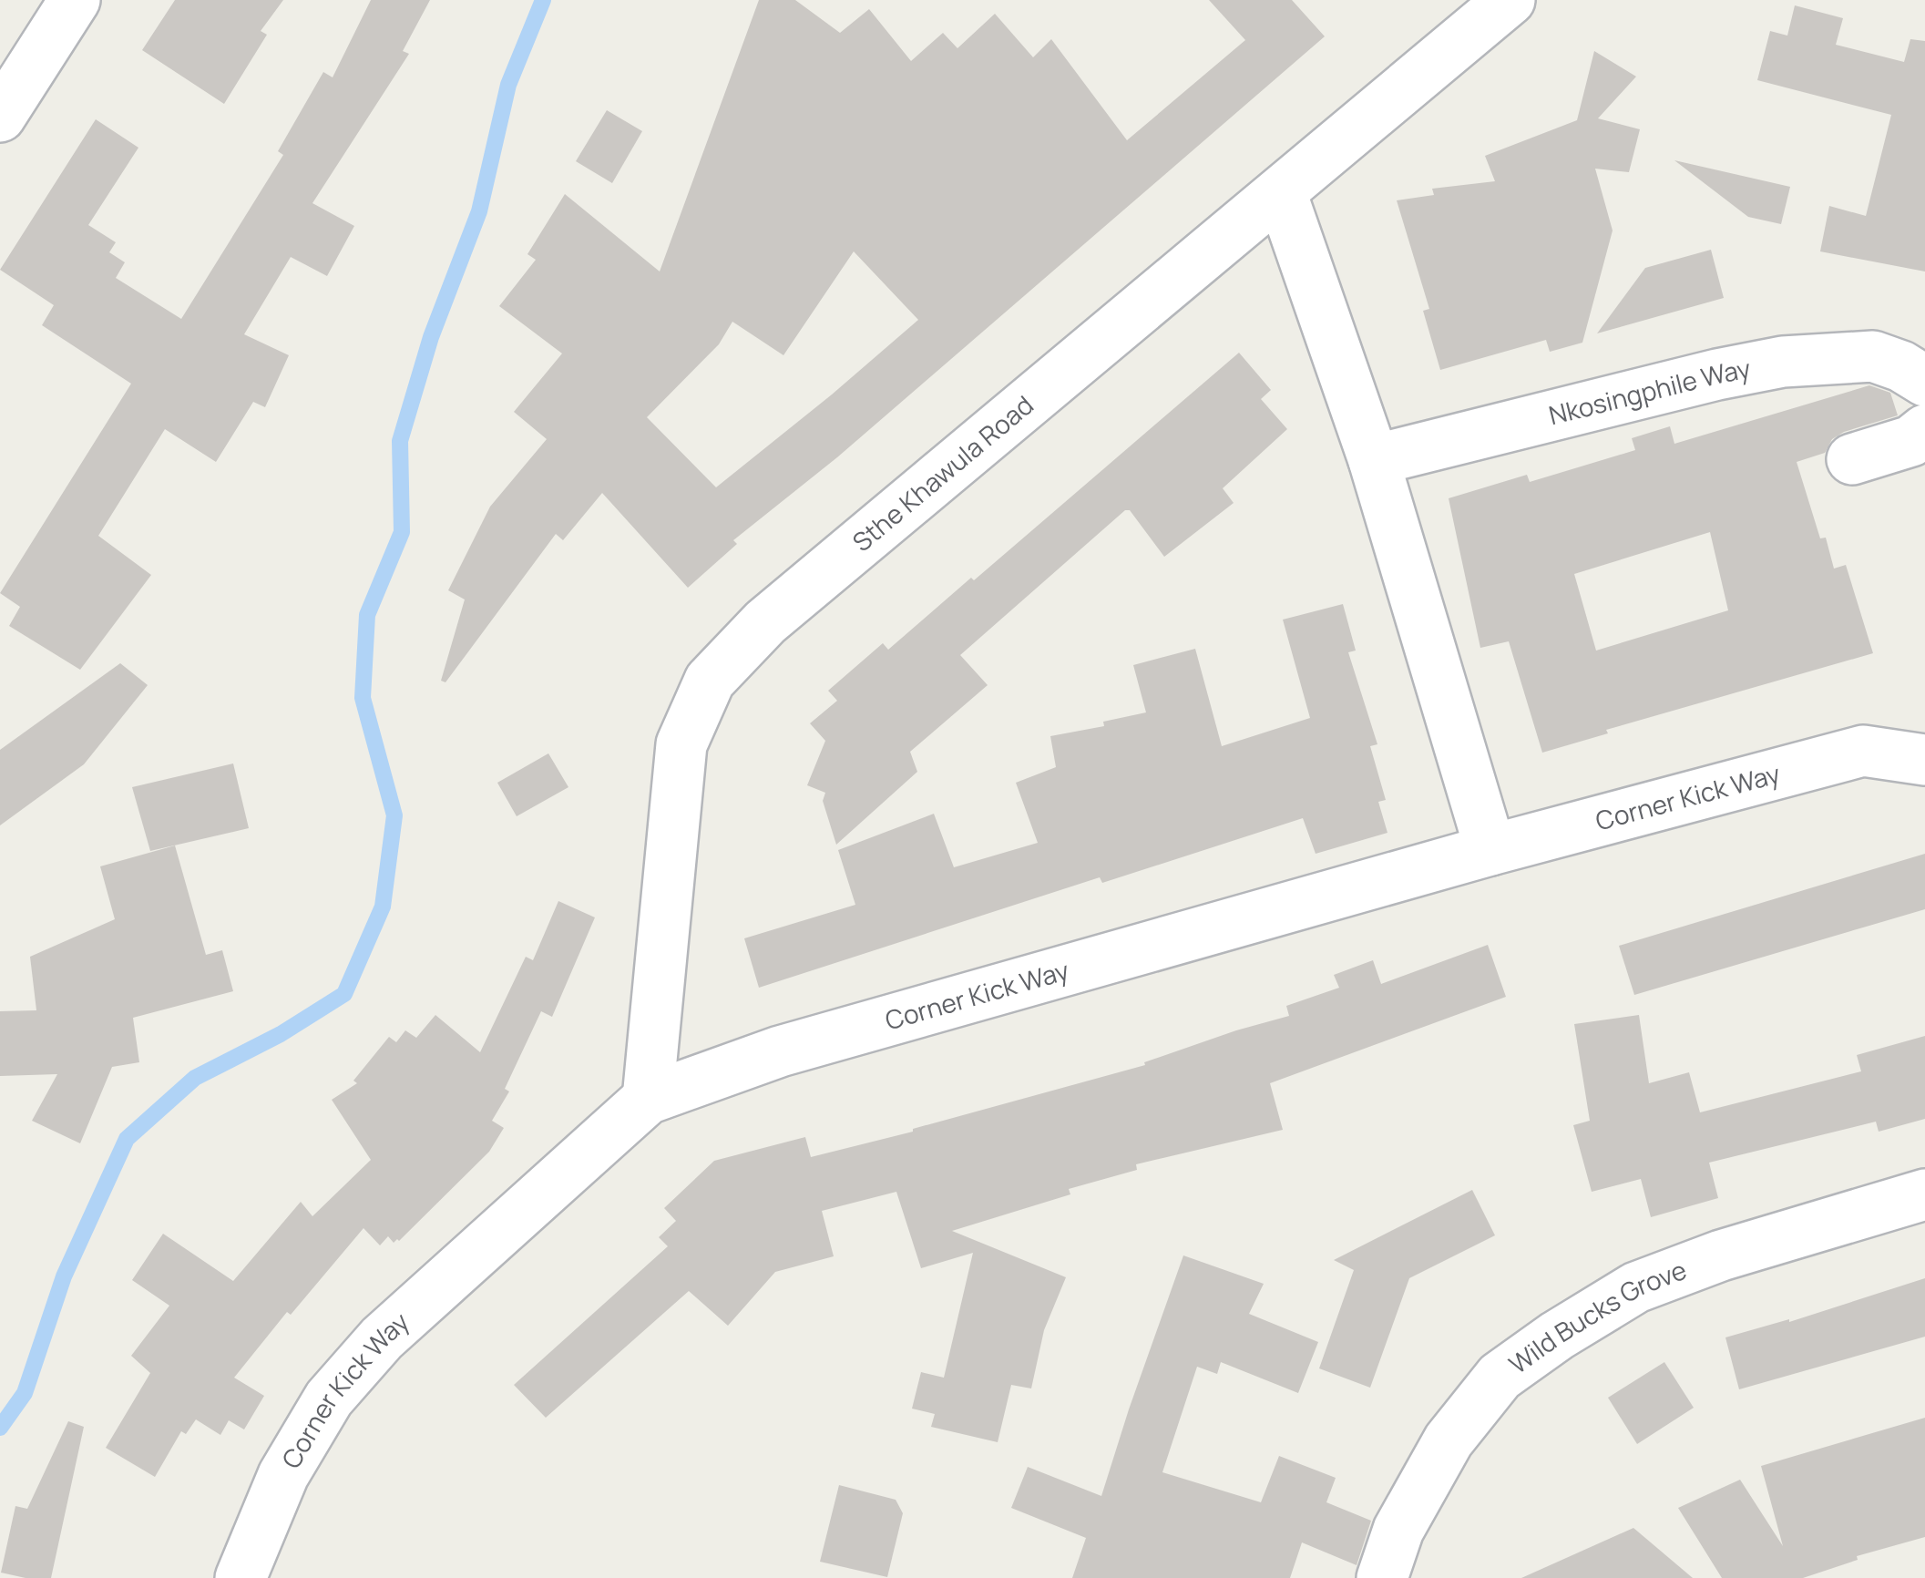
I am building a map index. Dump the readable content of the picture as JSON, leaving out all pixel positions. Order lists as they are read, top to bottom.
{
  "streets": {
    "street": [
      "Nkosingphile Way",
      "Sthe Khawula Road",
      "Corner Kick Way",
      "Wild Bucks Grove"
    ]
  },
  "crossings": [
    ["Sthe Khawula Road", "Corner Kick Way"]
  ]
}
